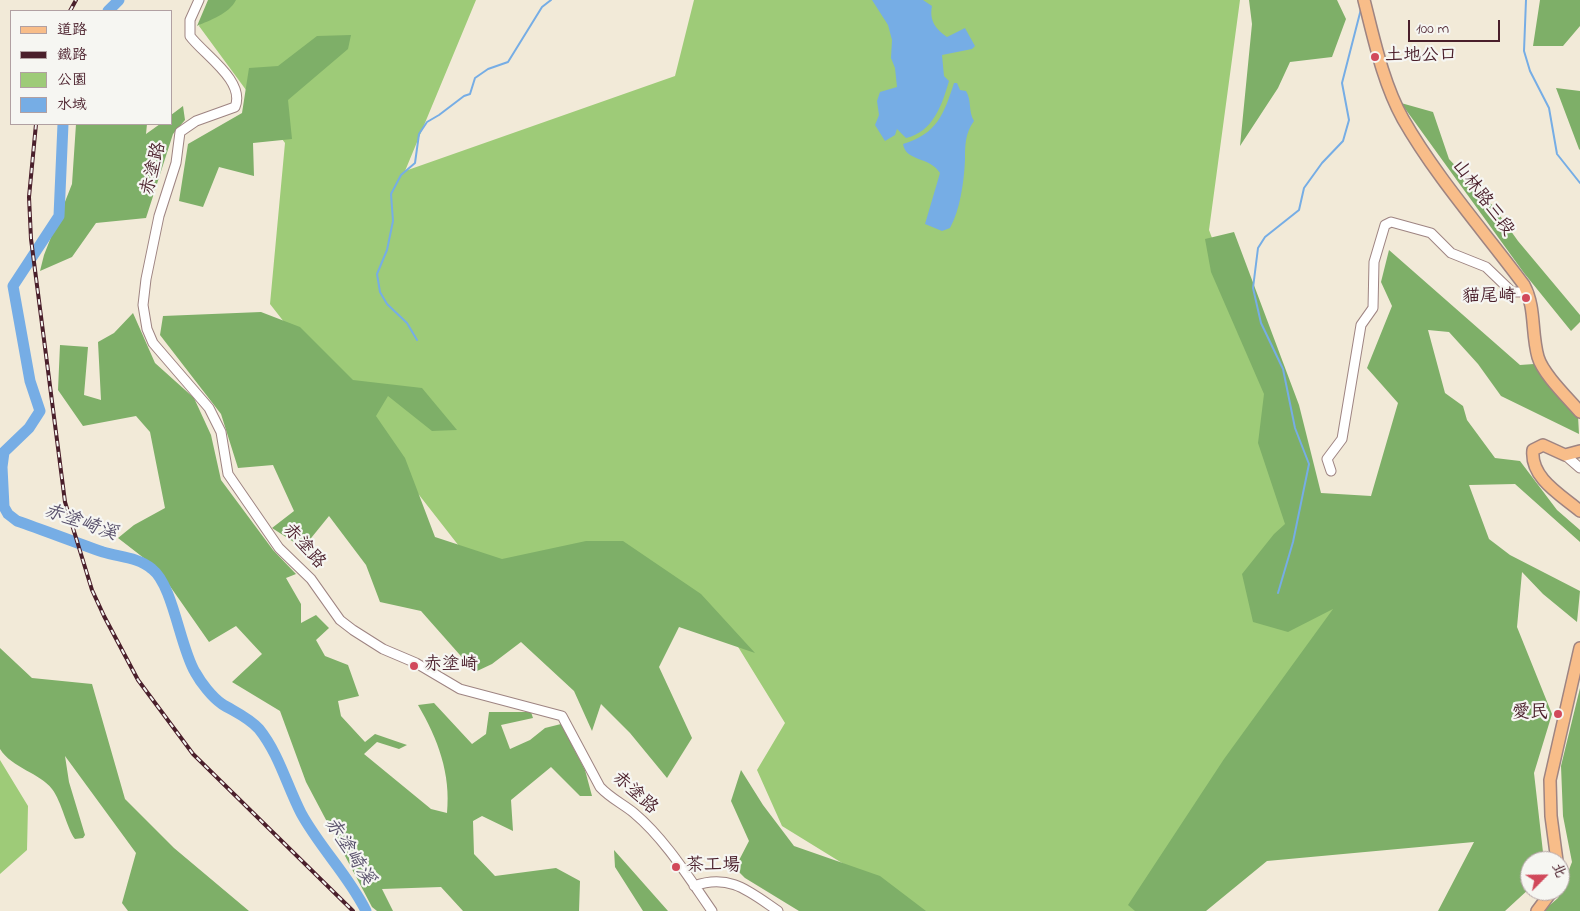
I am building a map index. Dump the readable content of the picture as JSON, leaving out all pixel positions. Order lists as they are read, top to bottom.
{
  "streets": {
    "main road": ["山林路三段"],
    "street": ["赤塗路"]
  },
  "water": ["赤塗崎溪"],
  "places": [
    "土地公口",
    "貓尾崎",
    "赤塗崎",
    "愛民",
    "茶工場"
  ],
  "legend": [
    "道路",
    "鐵路",
    "公園",
    "水域"
  ],
  "scale_bar": "100 m",
  "north": "top right"
}
